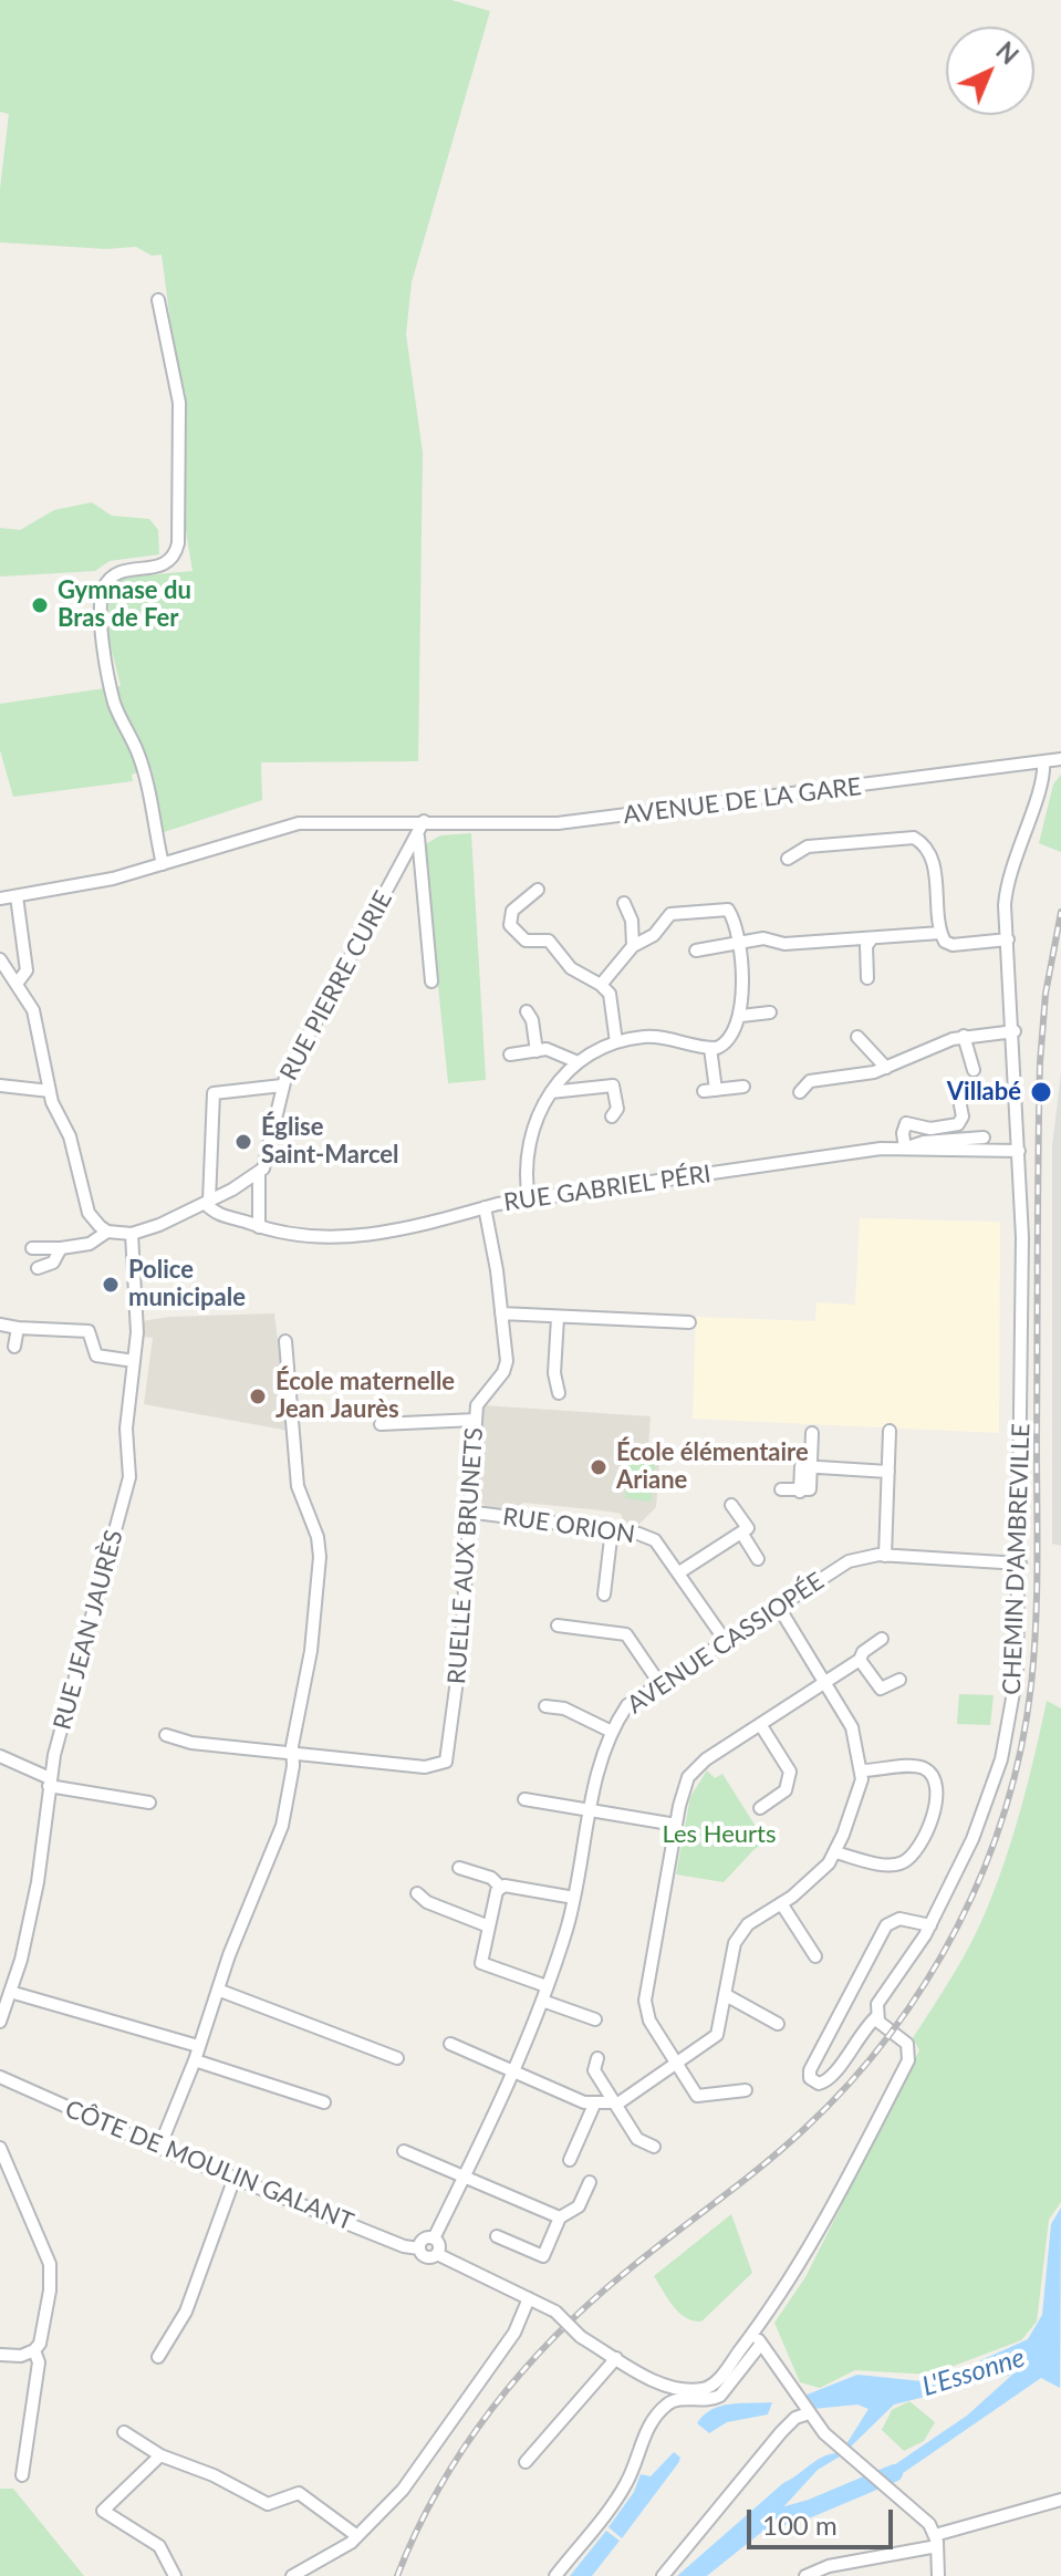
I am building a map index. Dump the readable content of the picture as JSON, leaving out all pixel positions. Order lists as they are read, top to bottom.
{
  "streets": {
    "street": [
      "AVENUE DE LA GARE",
      "RUE PIERRE CURIE",
      "RUE GABRIEL PÉRI",
      "RUE ORION",
      "RUELLE AUX BRUNETS",
      "CHEMIN D'AMBREVILLE",
      "RUE JEAN JAURÈS",
      "AVENUE CASSIOPÉE",
      "CÔTE DE MOULIN GALANT"
    ]
  },
  "crossings": [
    ["AVENUE DE LA GARE", "RUE PIERRE CURIE"],
    ["AVENUE DE LA GARE", "CHEMIN D'AMBREVILLE"],
    ["RUE PIERRE CURIE", "RUE GABRIEL PÉRI"],
    ["RUE GABRIEL PÉRI", "RUELLE AUX BRUNETS"],
    ["RUE GABRIEL PÉRI", "CHEMIN D'AMBREVILLE"],
    ["RUE ORION", "RUELLE AUX BRUNETS"],
    ["RUE ORION", "AVENUE CASSIOPÉE"],
    ["CHEMIN D'AMBREVILLE", "AVENUE CASSIOPÉE"],
    ["AVENUE CASSIOPÉE", "CÔTE DE MOULIN GALANT"]
  ],
  "water": ["L'Essonne"],
  "parks": ["Les Heurts"],
  "places": [
    "Gymnase du Bras de Fer",
    "Villabé",
    "Église Saint-Marcel",
    "Police municipale",
    "École maternelle Jean Jaurès",
    "École élémentaire Ariane"
  ],
  "scale_bar": "100 m",
  "north": "top right"
}
